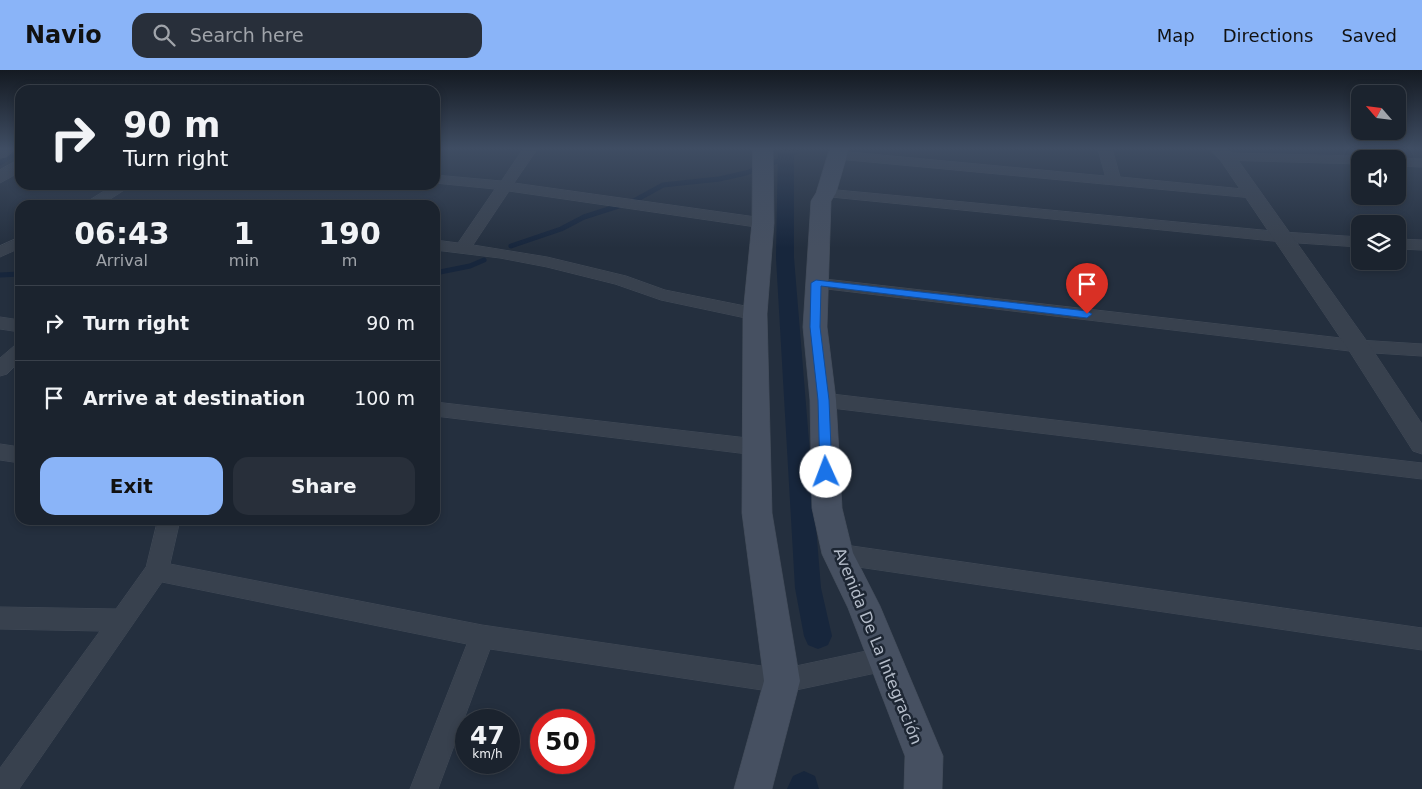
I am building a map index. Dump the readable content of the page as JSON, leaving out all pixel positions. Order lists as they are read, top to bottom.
{
  "streets": {
    "main road": ["Avenida De La Integración"]
  },
  "north": "top left",
  "page": {
    "header": "Navio",
    "search": "Search here",
    "nav": ["Map", "Directions", "Saved"],
    "turn": ["90 m", "Turn right"],
    "eta": [
      "06:43",
      "Arrival",
      "1",
      "min",
      "190",
      "m"
    ],
    "list": [
      {
        "name": "Turn right",
        "value": "90 m"
      },
      {
        "name": "Arrive at destination",
        "value": "100 m"
      }
    ],
    "buttons": ["Exit", "Share"],
    "speed": "47 km/h",
    "limit": "50"
  }
}
